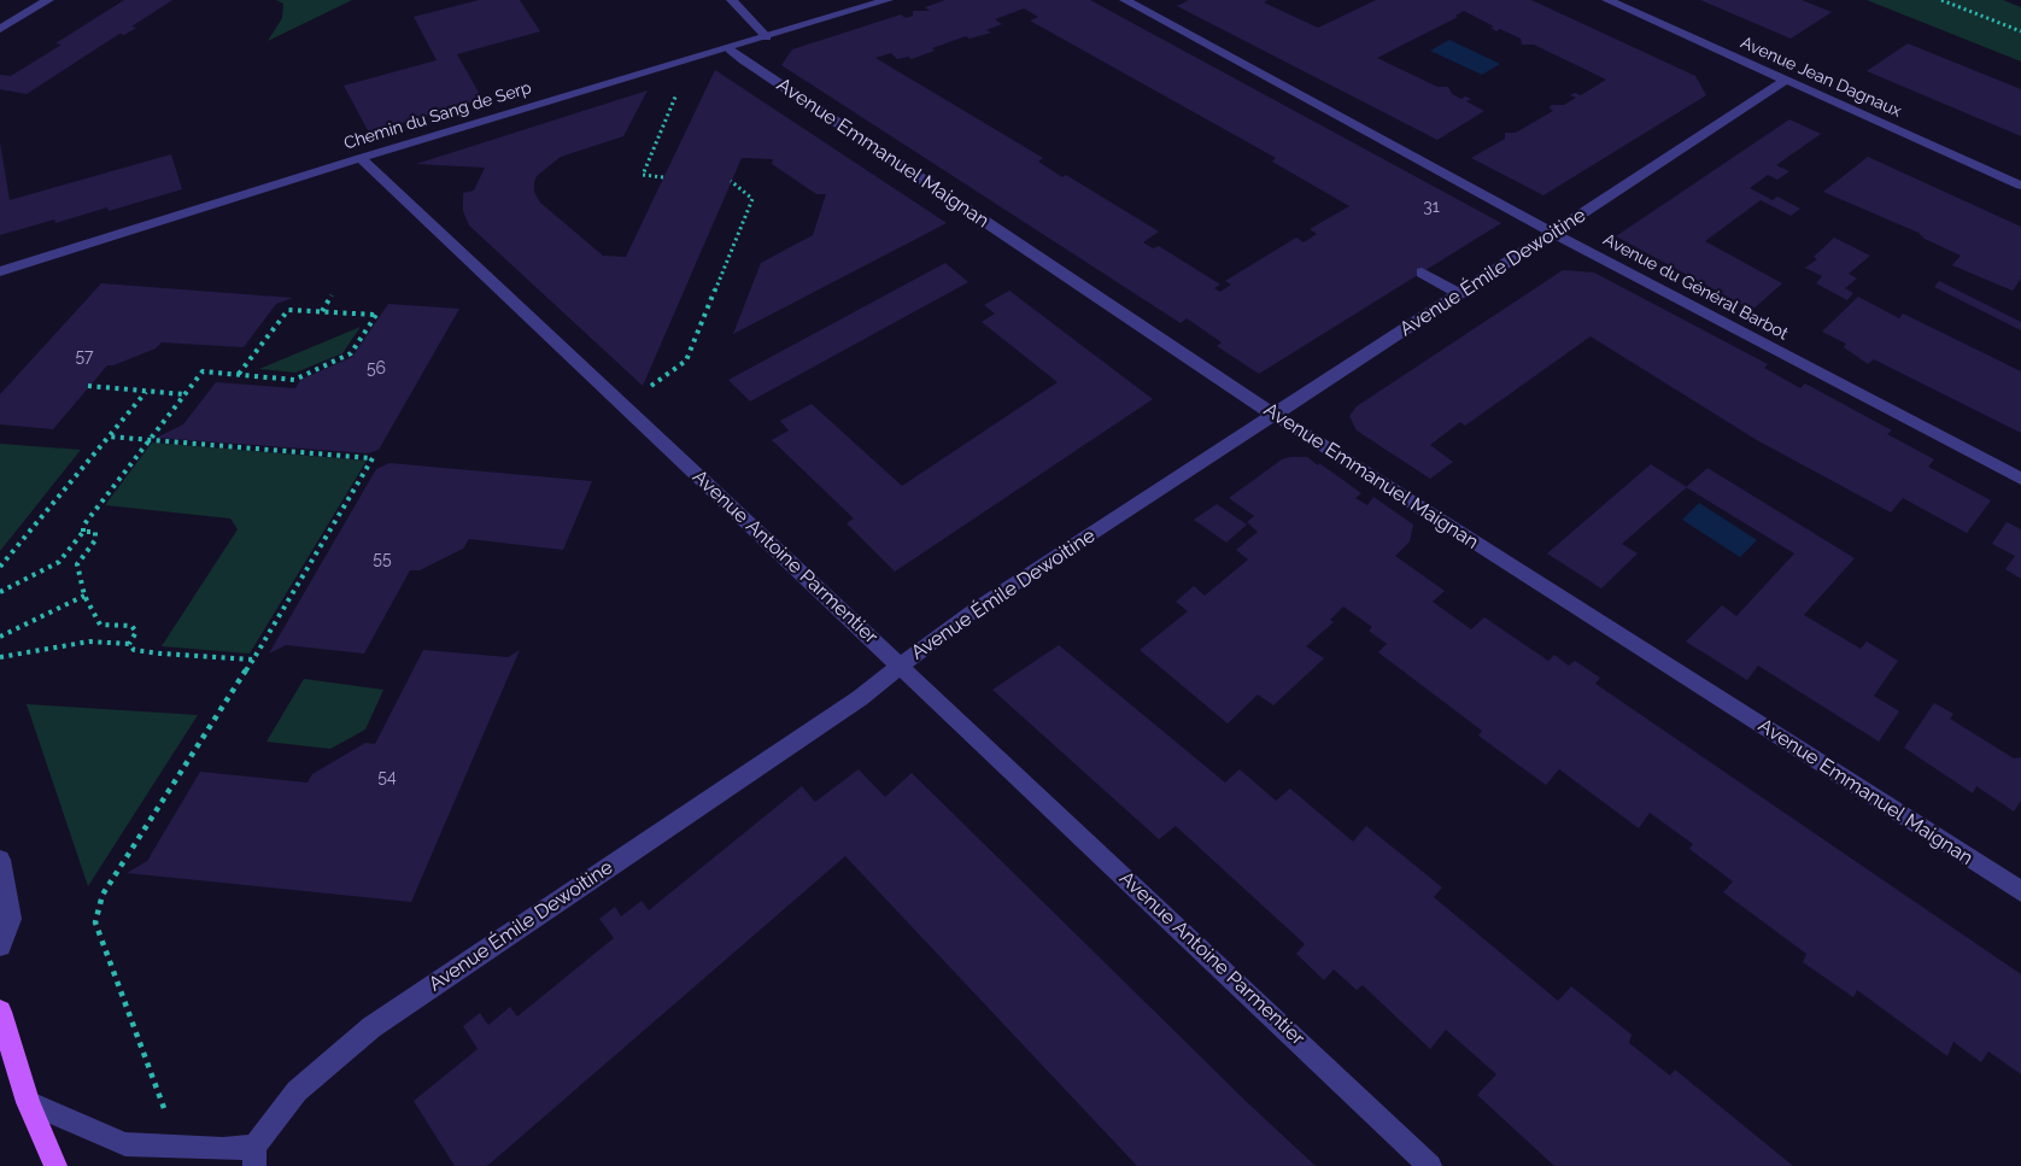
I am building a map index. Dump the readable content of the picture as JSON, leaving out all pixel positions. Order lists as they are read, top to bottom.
{
  "streets": {
    "street": [
      "Avenue Jean Dagnaux",
      "Chemin du Sang de Serp",
      "Avenue Emmanuel Maignan",
      "Avenue Émile Dewoitine",
      "Avenue du Général Barbot",
      "Avenue Antoine Parmentier"
    ]
  },
  "crossings": [
    ["Avenue Jean Dagnaux", "Avenue Émile Dewoitine"],
    ["Chemin du Sang de Serp", "Avenue Emmanuel Maignan"],
    ["Chemin du Sang de Serp", "Avenue Antoine Parmentier"],
    ["Avenue Emmanuel Maignan", "Avenue Émile Dewoitine"],
    ["Avenue Émile Dewoitine", "Avenue du Général Barbot"],
    ["Avenue Émile Dewoitine", "Avenue Antoine Parmentier"]
  ],
  "house_numbers": [
    "31",
    "57",
    "56",
    "55",
    "54"
  ]
}
